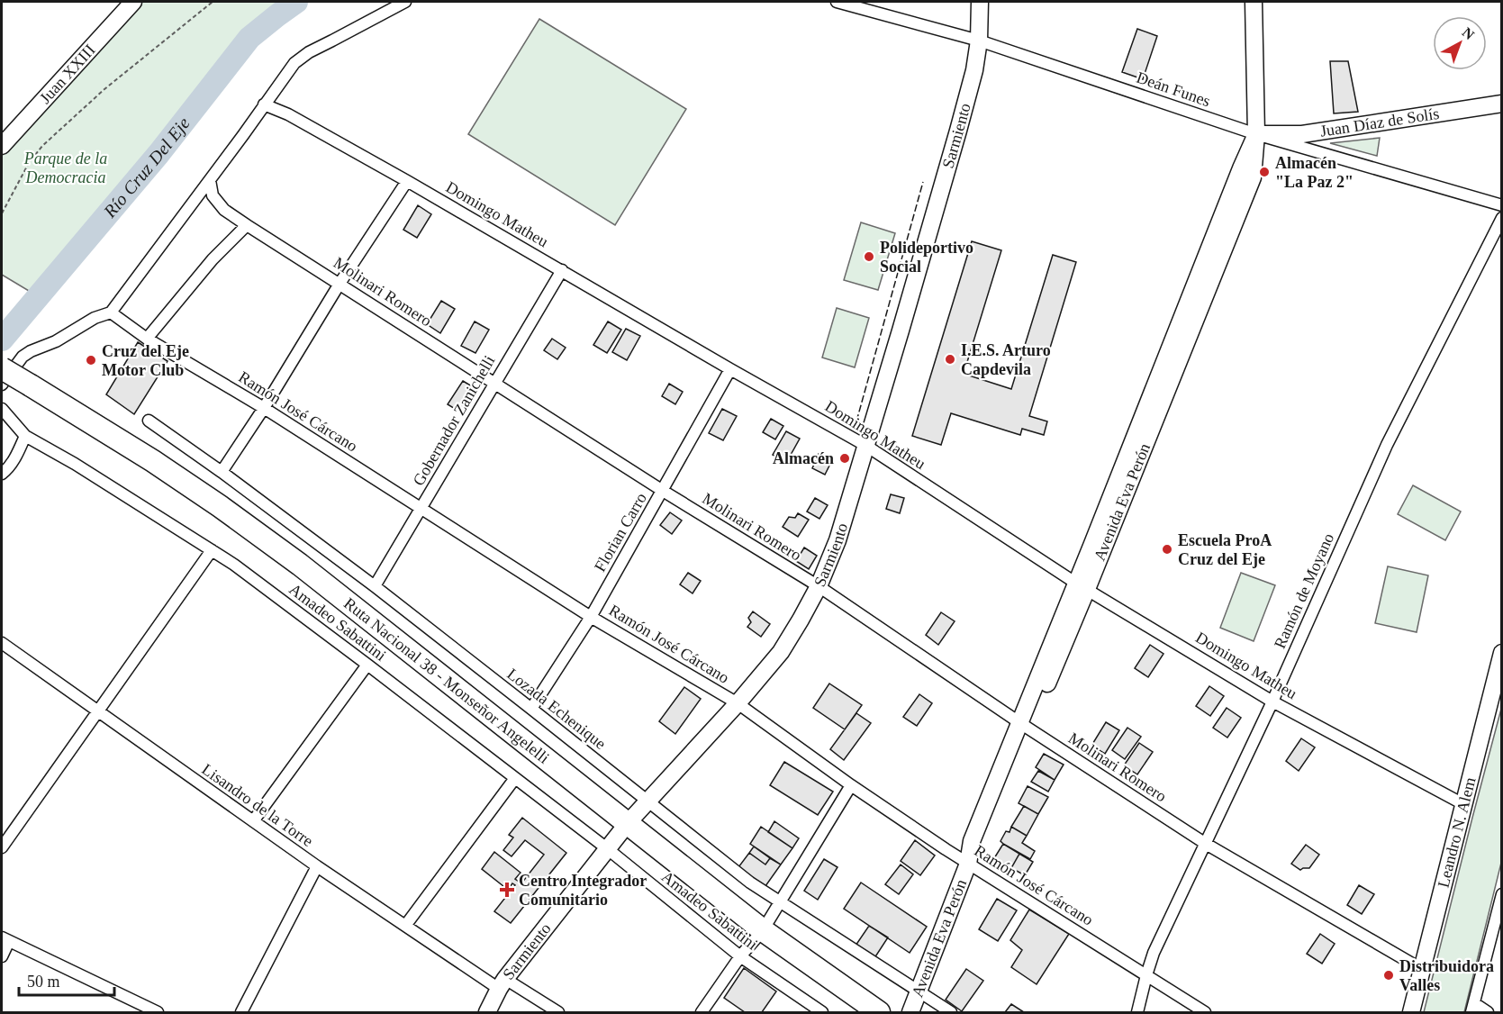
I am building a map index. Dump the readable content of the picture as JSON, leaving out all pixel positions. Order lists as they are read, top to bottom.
{
  "streets": {
    "highway": ["Ruta Nacional 38 - Monseñor Angelelli"],
    "main road": [
      "Juan XXIII",
      "Juan Díaz de Solís",
      "Sarmiento",
      "Avenida Eva Perón",
      "Leandro N. Alem"
    ],
    "street": [
      "Deán Funes",
      "Domingo Matheu",
      "Molinari Romero",
      "Ramón José Cárcano",
      "Gobernador Zanichelli",
      "Florian Carro",
      "Ramón de Moyano",
      "Amadeo Sabattini",
      "Lozada Echenique",
      "Lisandro de la Torre"
    ]
  },
  "crossings": [
    ["Deán Funes", "Juan Díaz de Solís"],
    ["Deán Funes", "Sarmiento"],
    ["Deán Funes", "Avenida Eva Perón"],
    ["Juan Díaz de Solís", "Avenida Eva Perón"],
    ["Sarmiento", "Domingo Matheu"],
    ["Sarmiento", "Molinari Romero"],
    ["Sarmiento", "Ramón José Cárcano"],
    ["Sarmiento", "Amadeo Sabattini"],
    ["Sarmiento", "Ruta Nacional 38 - Monseñor Angelelli"],
    ["Sarmiento", "Lozada Echenique"],
    ["Sarmiento", "Lisandro de la Torre"],
    ["Domingo Matheu", "Gobernador Zanichelli"],
    ["Domingo Matheu", "Avenida Eva Perón"],
    ["Domingo Matheu", "Florian Carro"],
    ["Domingo Matheu", "Ramón de Moyano"],
    ["Domingo Matheu", "Leandro N. Alem"],
    ["Molinari Romero", "Gobernador Zanichelli"],
    ["Molinari Romero", "Avenida Eva Perón"],
    ["Molinari Romero", "Florian Carro"],
    ["Molinari Romero", "Ramón de Moyano"],
    ["Molinari Romero", "Leandro N. Alem"],
    ["Ramón José Cárcano", "Gobernador Zanichelli"],
    ["Ramón José Cárcano", "Avenida Eva Perón"],
    ["Ramón José Cárcano", "Florian Carro"],
    ["Ramón José Cárcano", "Ramón de Moyano"],
    ["Gobernador Zanichelli", "Lozada Echenique"],
    ["Avenida Eva Perón", "Lozada Echenique"],
    ["Florian Carro", "Lozada Echenique"]
  ],
  "water": ["Río Cruz Del Eje"],
  "parks": ["Parque de la Democracia"],
  "places": {
    "other": [
      "Almacén \"La Paz 2\"",
      "Polideportivo Social",
      "I.E.S. Arturo Capdevila",
      "Cruz del Eje Motor Club",
      "Almacén",
      "Escuela ProA Cruz del Eje",
      "Distribuidora Valles"
    ],
    "health": ["Centro Integrador Comunitario"]
  },
  "scale_bar": "50 m",
  "north": "top right"
}
